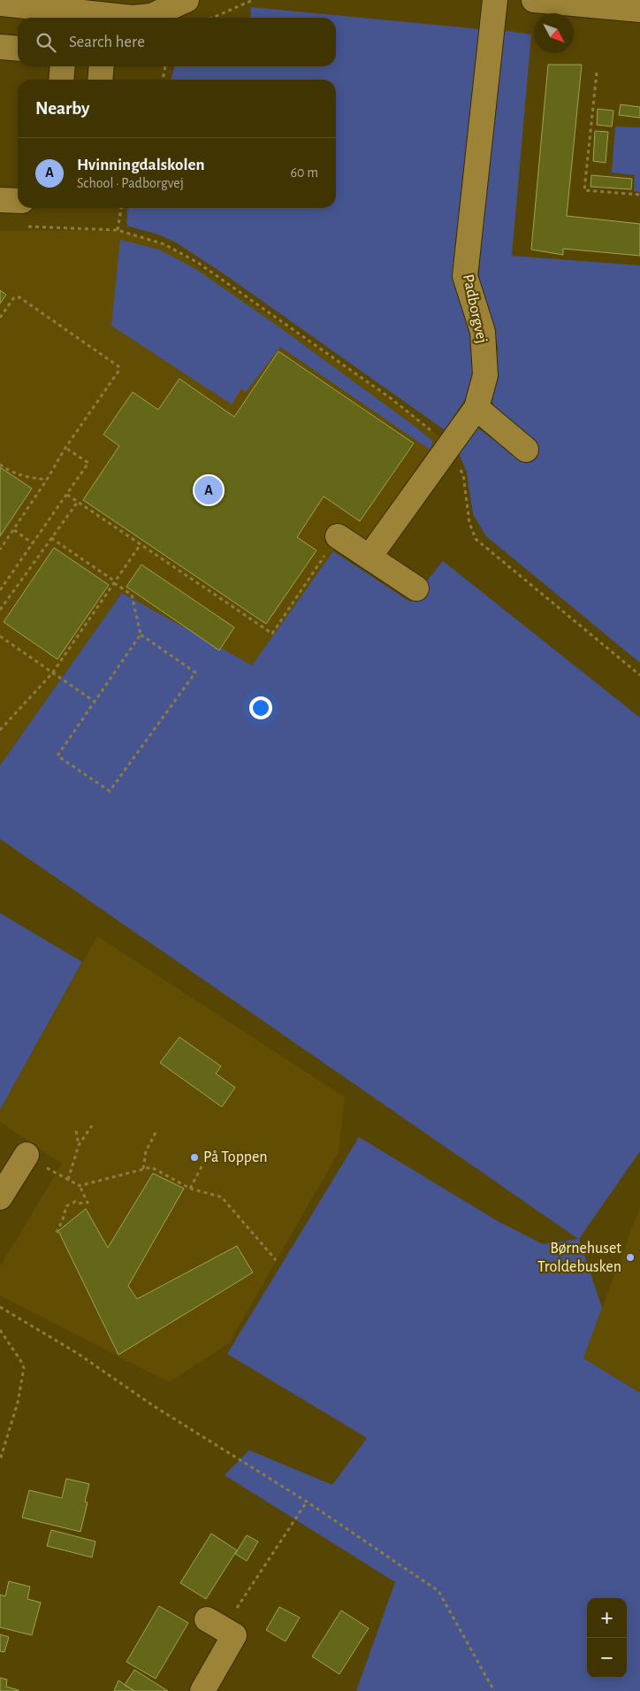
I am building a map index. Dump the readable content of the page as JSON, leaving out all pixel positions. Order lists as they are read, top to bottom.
{
  "streets": {
    "street": ["Padborgvej"]
  },
  "places": ["På Toppen", "Børnehuset Troldebusken"],
  "north": "bottom right",
  "page": {
    "search": "Search here",
    "heading": "Nearby",
    "list": [
      {
        "mark": "A",
        "name": "Hvinningdalskolen",
        "note": "School · Padborgvej",
        "value": "60 m"
      }
    ],
    "pins": "A",
    "map_buttons": ["+", "−"]
  }
}
